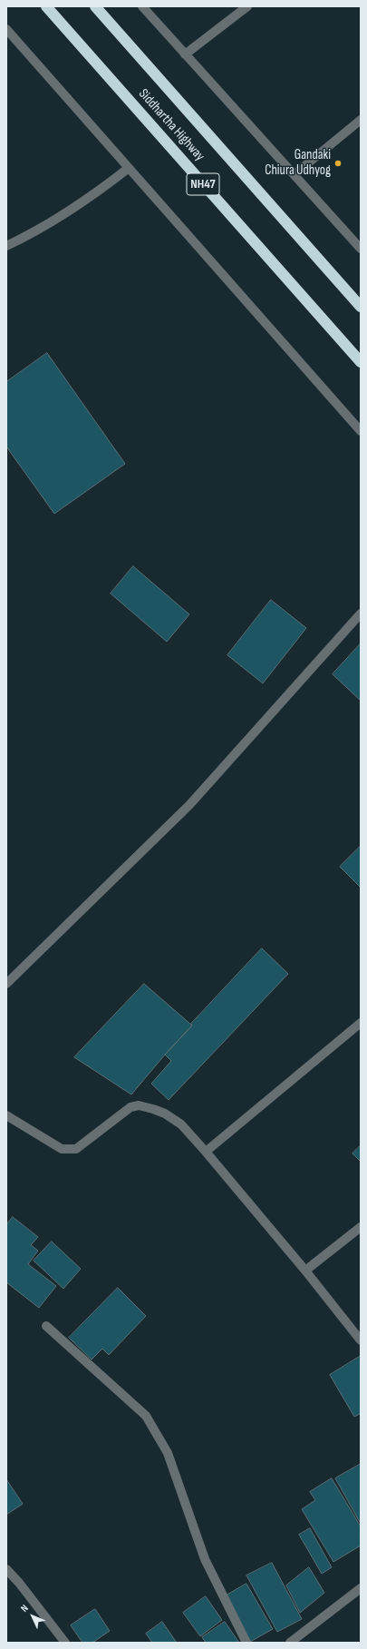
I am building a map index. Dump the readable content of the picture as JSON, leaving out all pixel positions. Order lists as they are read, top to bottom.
{
  "streets": {
    "highway": ["Siddhartha Highway", "NH47"]
  },
  "places": ["Gandaki Chiura Udhyog"],
  "north": "top left"
}
